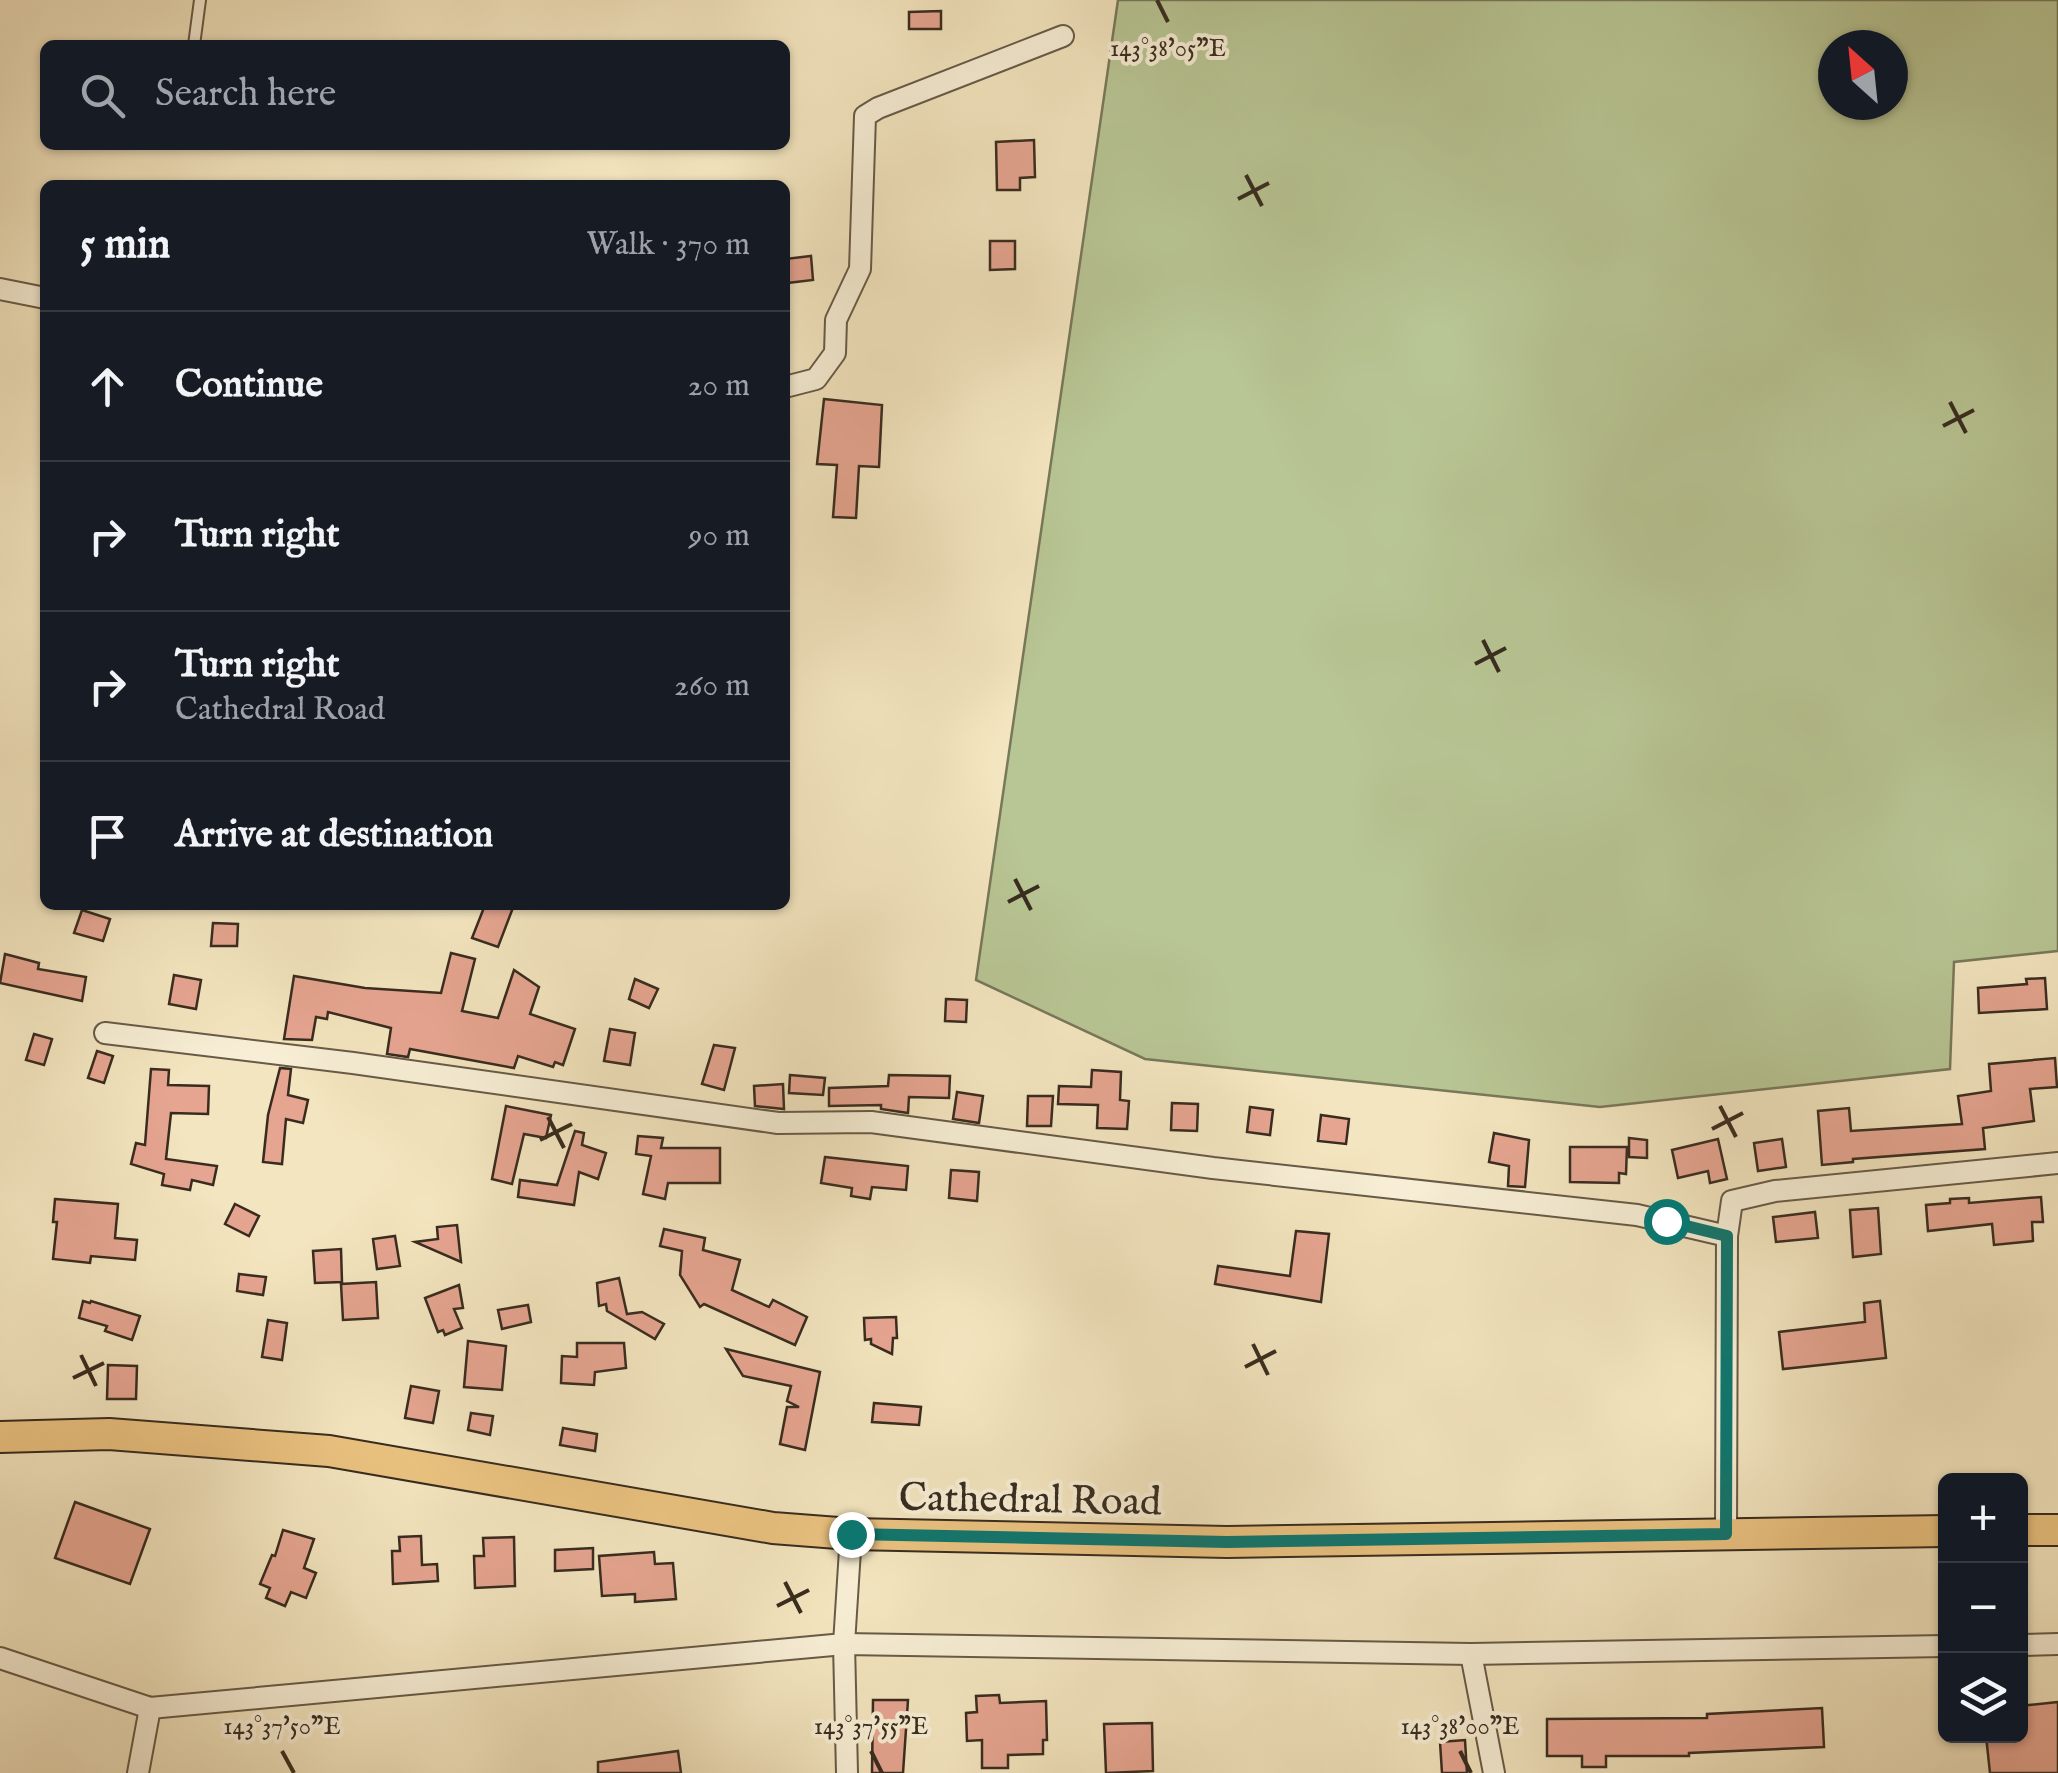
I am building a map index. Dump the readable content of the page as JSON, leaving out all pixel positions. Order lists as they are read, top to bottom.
{
  "streets": {
    "main road": ["Cathedral Road"]
  },
  "north": "top left",
  "page": {
    "search": "Search here",
    "heading": ["5 min", "Walk · 370 m"],
    "list": [
      ["Continue", "20 m"],
      ["Turn right", "90 m"],
      ["Turn right", "Cathedral Road", "260 m"],
      "Arrive at destination"
    ],
    "map_buttons": ["+", "−"]
  },
  "coordinates": [
    "143°38'05\"E",
    "143°37'50\"E",
    "143°37'55\"E",
    "143°38'00\"E"
  ]
}
